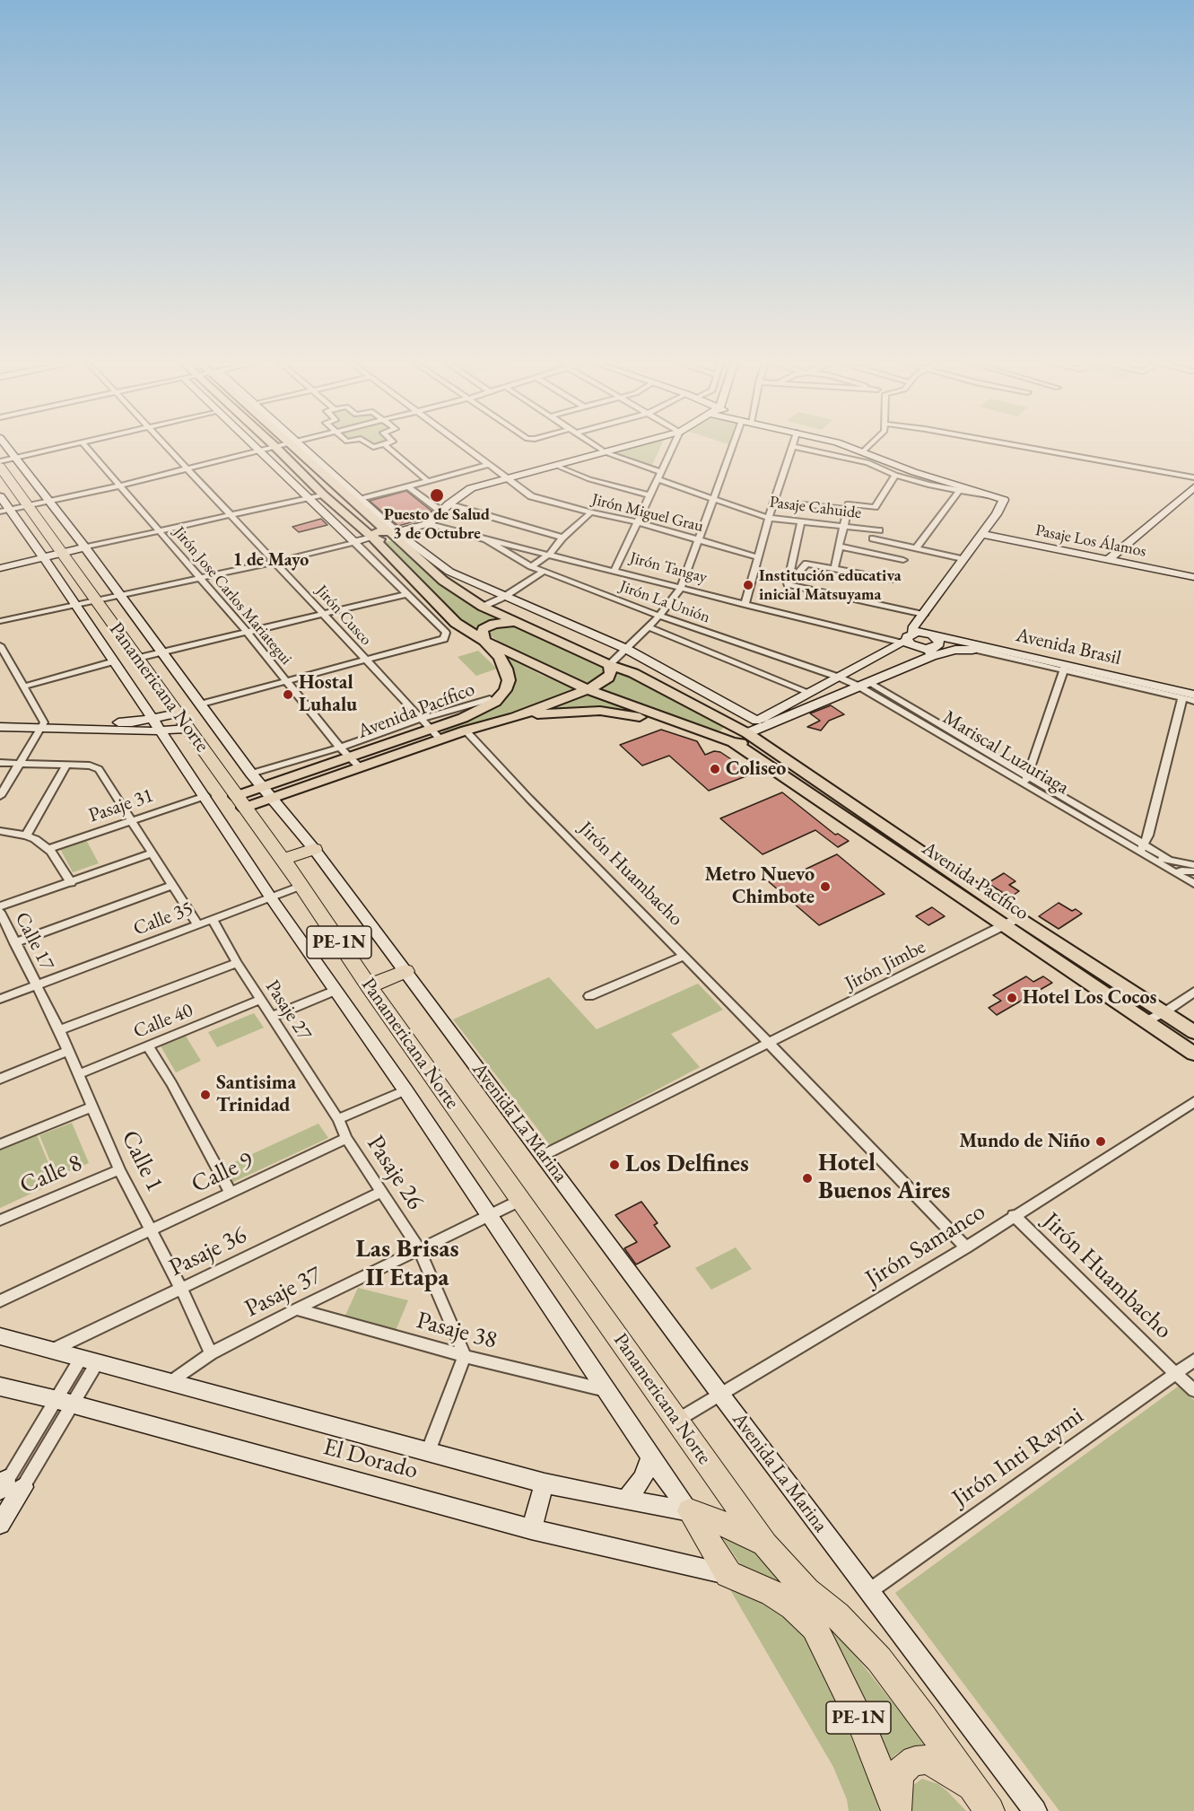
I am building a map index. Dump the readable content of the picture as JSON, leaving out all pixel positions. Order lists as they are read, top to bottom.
{
  "streets": {
    "highway": ["Panamericana Norte", "PE-1N"],
    "main road": [
      "Pasaje Los Álamos",
      "Avenida Brasil",
      "Avenida Pacífico",
      "Avenida La Marina",
      "El Dorado"
    ],
    "street": [
      "Pasaje Cahuide",
      "Jirón Miguel Grau",
      "Jirón Tangay",
      "Jirón Jose Carlos Mariategui",
      "Jirón La Unión",
      "Jirón Cusco",
      "Mariscal Luzuriaga",
      "Pasaje 31",
      "Jirón Huambacho",
      "Calle 35",
      "Calle 17",
      "Jirón Jimbe",
      "Pasaje 27",
      "Calle 40",
      "Calle 1",
      "Calle 9",
      "Pasaje 26",
      "Calle 8",
      "Jirón Samanco",
      "Pasaje 36",
      "Pasaje 37",
      "Pasaje 38",
      "Jirón Inti Raymi"
    ]
  },
  "crossings": [
    ["Jirón Tangay", "Jirón La Unión"],
    ["Jirón Tangay", "Avenida Brasil"],
    ["Jirón Jose Carlos Mariategui", "Avenida Pacífico"],
    ["Jirón La Unión", "Mariscal Luzuriaga"],
    ["Jirón Cusco", "Avenida Pacífico"],
    ["Panamericana Norte", "Avenida Pacífico"],
    ["Panamericana Norte", "Calle 35"],
    ["Panamericana Norte", "Avenida La Marina"],
    ["Panamericana Norte", "Jirón Samanco"],
    ["Panamericana Norte", "Pasaje 37"],
    ["Avenida Pacífico", "Jirón Huambacho"],
    ["Avenida Pacífico", "Jirón Jimbe"],
    ["Avenida Pacífico", "Avenida La Marina"],
    ["Jirón Huambacho", "Jirón Jimbe"],
    ["Jirón Huambacho", "Jirón Samanco"],
    ["Jirón Huambacho", "Jirón Inti Raymi"],
    ["Calle 35", "Calle 17"],
    ["Calle 35", "Pasaje 27"],
    ["Calle 35", "Calle 1"],
    ["Calle 17", "Calle 1"],
    ["Jirón Jimbe", "Avenida La Marina"],
    ["Pasaje 27", "Calle 40"],
    ["Pasaje 27", "Pasaje 26"],
    ["Calle 40", "Calle 1"],
    ["Avenida La Marina", "Jirón Samanco"],
    ["Avenida La Marina", "Jirón Inti Raymi"],
    ["Calle 1", "Calle 9"],
    ["Calle 1", "Calle 8"],
    ["Calle 1", "Pasaje 36"],
    ["Calle 1", "Pasaje 37"],
    ["Calle 9", "Pasaje 26"],
    ["Pasaje 26", "Pasaje 36"],
    ["Pasaje 26", "Pasaje 37"],
    ["Pasaje 26", "Pasaje 38"],
    ["Pasaje 36", "El Dorado"],
    ["Pasaje 37", "Pasaje 38"],
    ["Pasaje 37", "El Dorado"]
  ],
  "districts": ["1 de Mayo", "Las Brisas II Etapa"],
  "places": [
    "Puesto de Salud 3 de Octubre",
    "Institución educativa inicial Matsuyama",
    "Hostal Luhalu",
    "Coliseo",
    "Metro Nuevo Chimbote",
    "Hotel Los Cocos",
    "Santisima Trinidad",
    "Mundo de Niño",
    "Los Delfines",
    "Hotel Buenos Aires"
  ]
}
